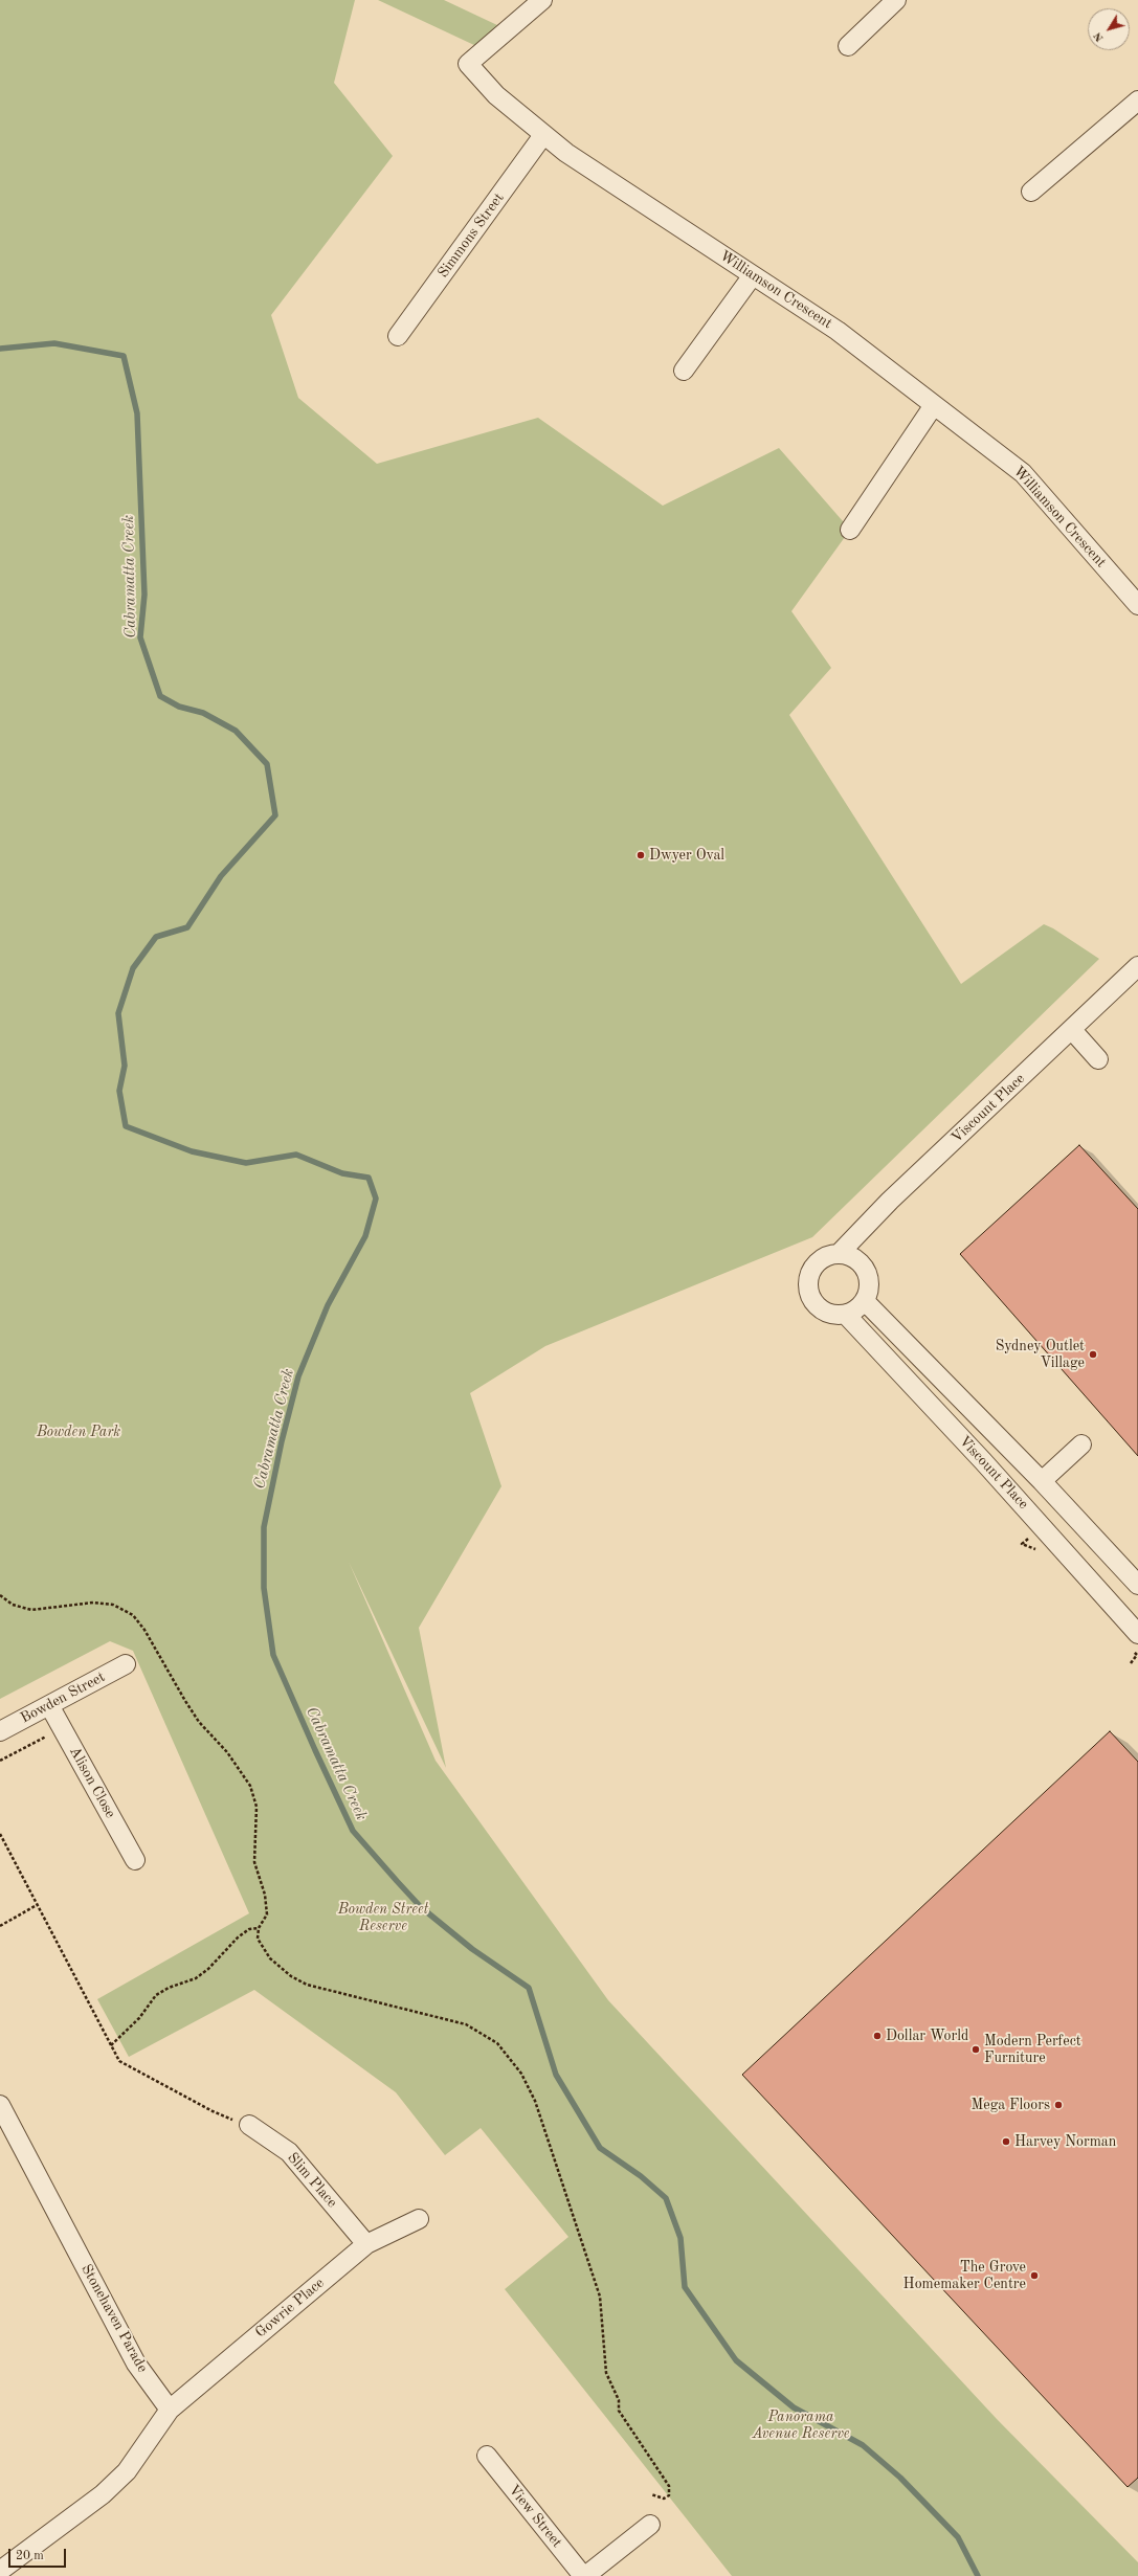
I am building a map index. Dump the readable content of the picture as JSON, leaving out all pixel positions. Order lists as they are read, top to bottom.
{
  "streets": {
    "street": [
      "Simmons Street",
      "Williamson Crescent",
      "Viscount Place",
      "Bowden Street",
      "Alison Close",
      "Slim Place",
      "Gowrie Place",
      "Stonehaven Parade",
      "View Street"
    ]
  },
  "crossings": [
    ["Simmons Street", "Williamson Crescent"],
    ["Bowden Street", "Alison Close"],
    ["Slim Place", "Gowrie Place"],
    ["Gowrie Place", "Stonehaven Parade"]
  ],
  "water": ["Cabramatta Creek"],
  "parks": ["Bowden Park", "Bowden Street Reserve", "Panorama Avenue Reserve"],
  "places": [
    "Dwyer Oval",
    "Sydney Outlet Village",
    "Dollar World",
    "Modern Perfect Furniture",
    "Mega Floors",
    "Harvey Norman",
    "The Grove Homemaker Centre"
  ],
  "scale_bar": "20 m",
  "north": "bottom left"
}
